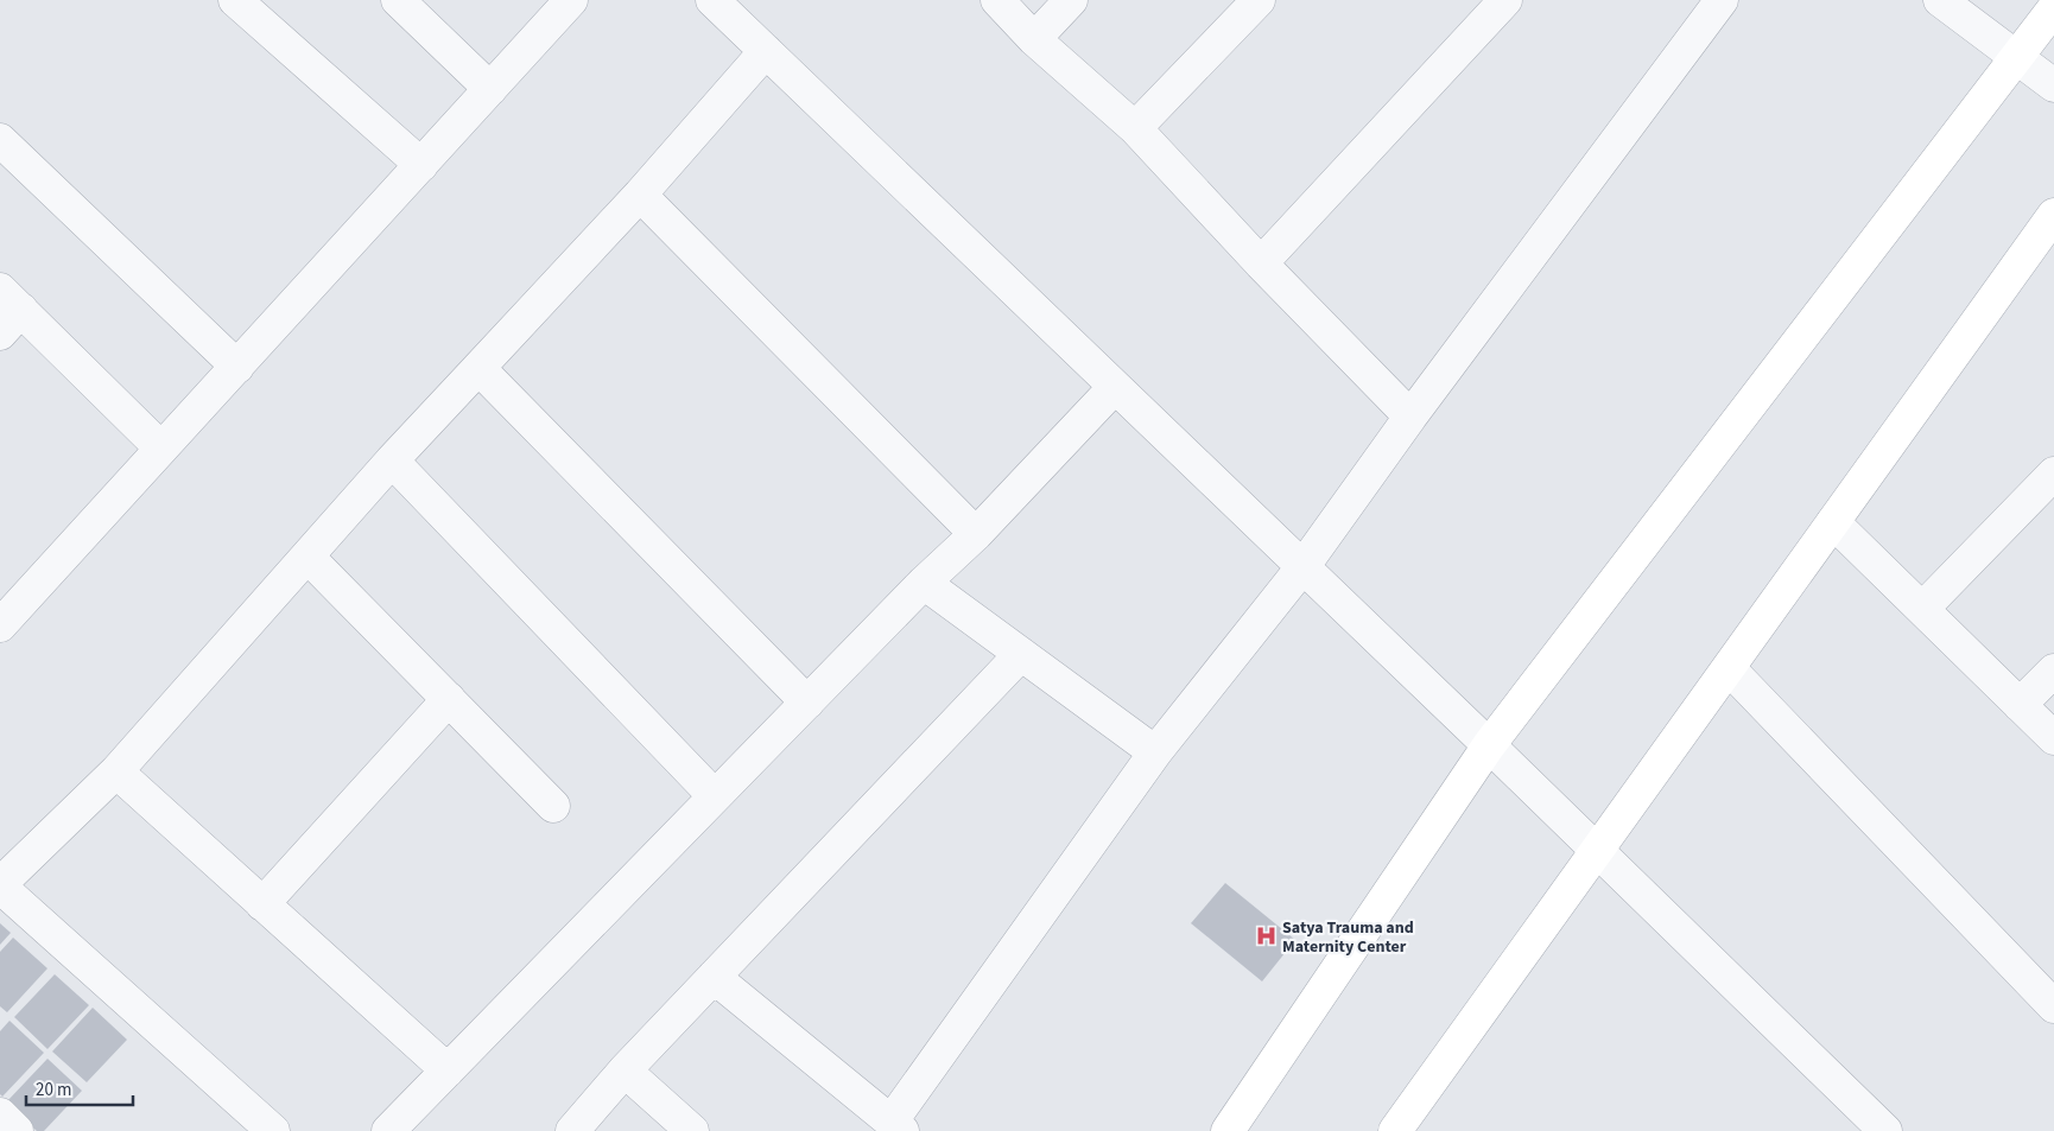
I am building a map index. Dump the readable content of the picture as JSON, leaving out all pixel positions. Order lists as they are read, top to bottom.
{
  "places": {
    "hospital": ["Satya Trauma and Maternity Center"]
  },
  "scale_bar": "20 m"
}
